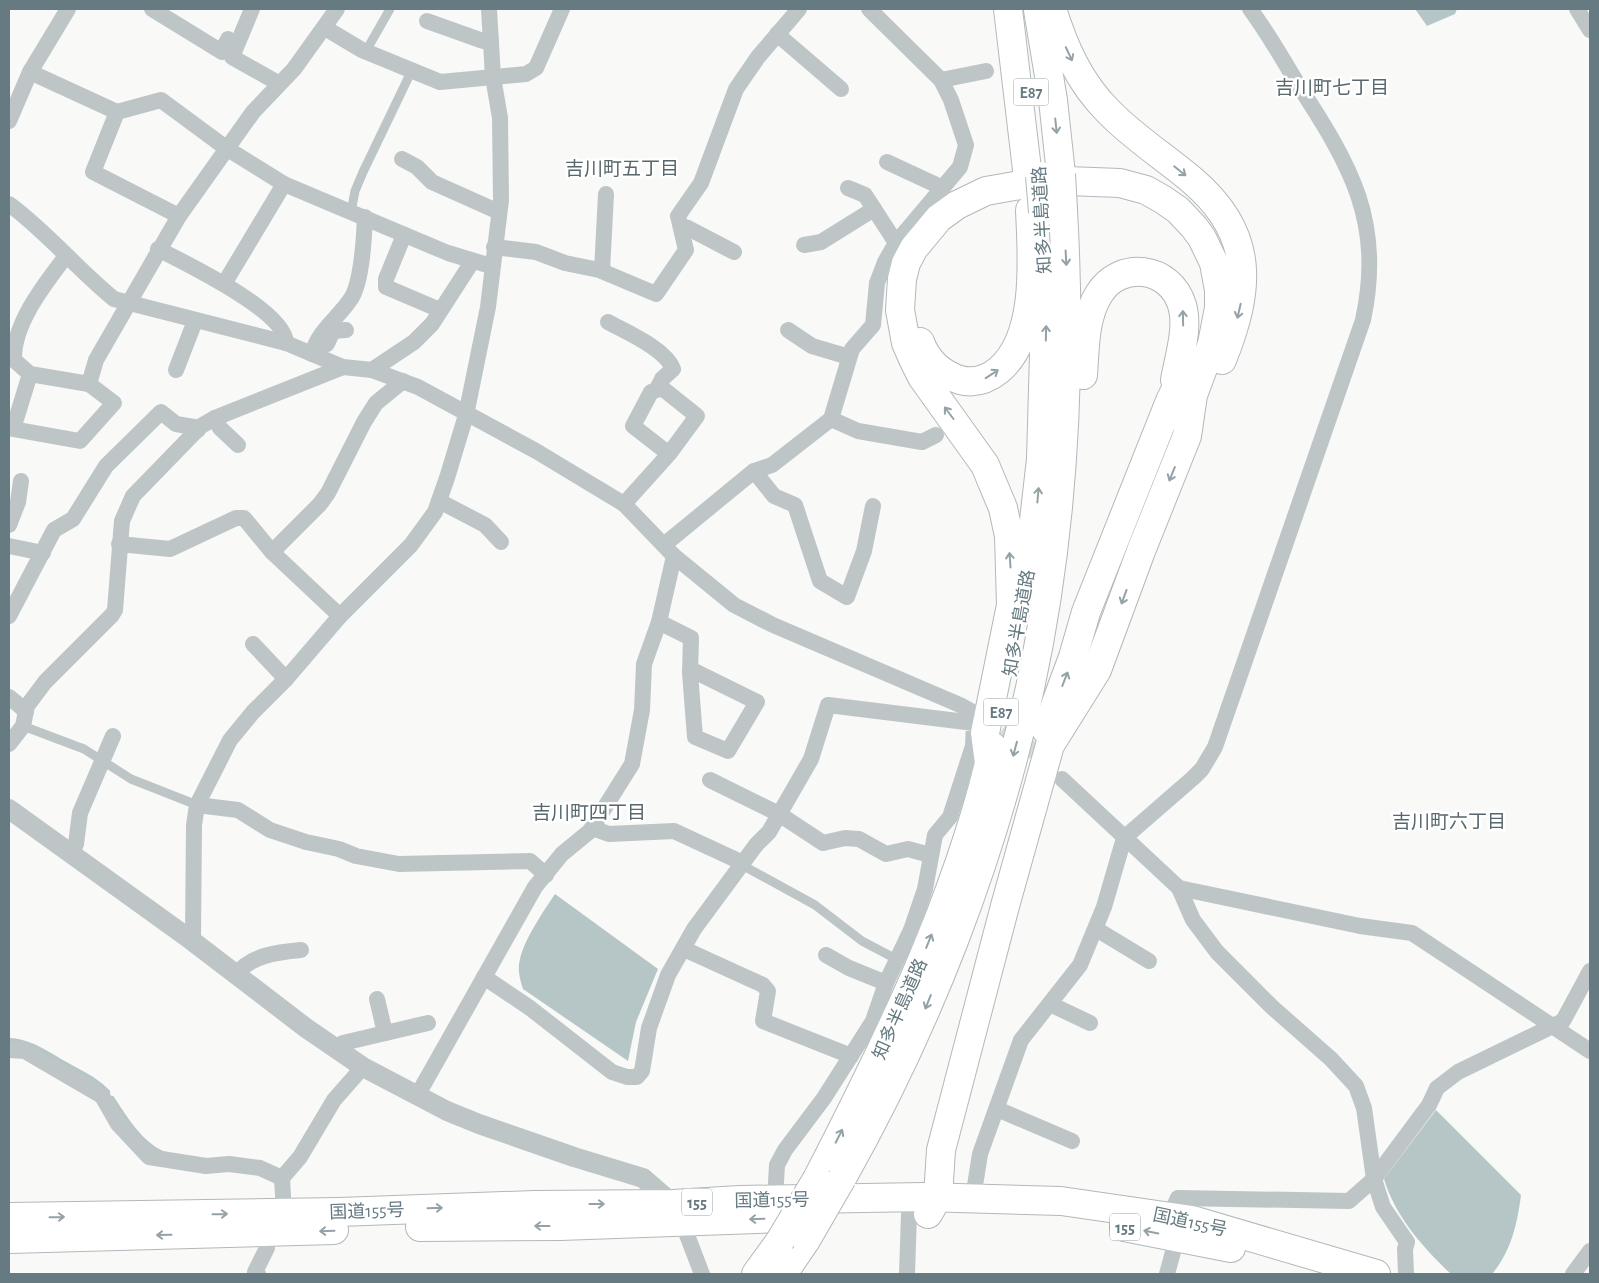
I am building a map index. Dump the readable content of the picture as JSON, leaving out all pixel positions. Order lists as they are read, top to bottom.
{
  "streets": {
    "highway": [
      "E87",
      "知多半島道路",
      "国道155号",
      "155"
    ]
  },
  "districts": [
    "吉川町七丁目",
    "吉川町五丁目",
    "吉川町四丁目",
    "吉川町六丁目"
  ]
}
